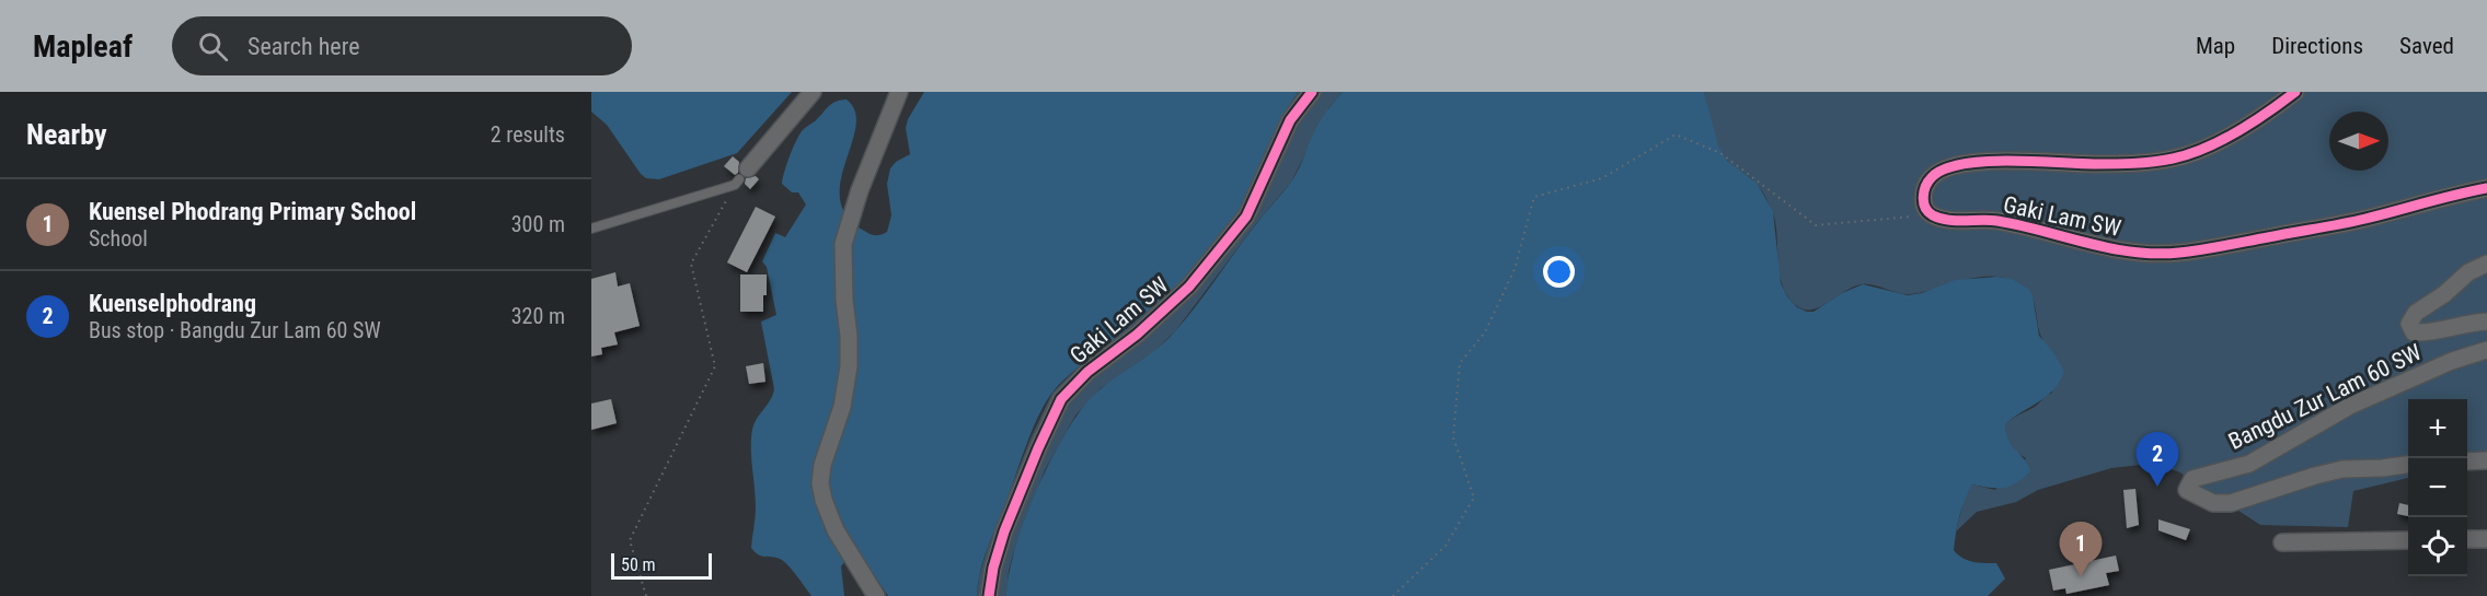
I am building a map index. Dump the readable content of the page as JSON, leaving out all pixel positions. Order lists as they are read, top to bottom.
{
  "streets": {
    "street": ["Gaki Lam SW", "Bangdu Zur Lam 60 SW"]
  },
  "scale_bar": "50 m",
  "north": "right",
  "page": {
    "header": "Mapleaf",
    "search": "Search here",
    "nav": ["Map", "Directions", "Saved"],
    "heading": ["Nearby", "2 results"],
    "list": [
      {
        "mark": "1",
        "name": "Kuensel Phodrang Primary School",
        "note": "School",
        "value": "300 m"
      },
      {
        "mark": "2",
        "name": "Kuenselphodrang",
        "note": "Bus stop · Bangdu Zur Lam 60 SW",
        "value": "320 m"
      }
    ],
    "map_buttons": ["+", "−"],
    "pins": ["2", "1"],
    "scale": "50 m"
  }
}
